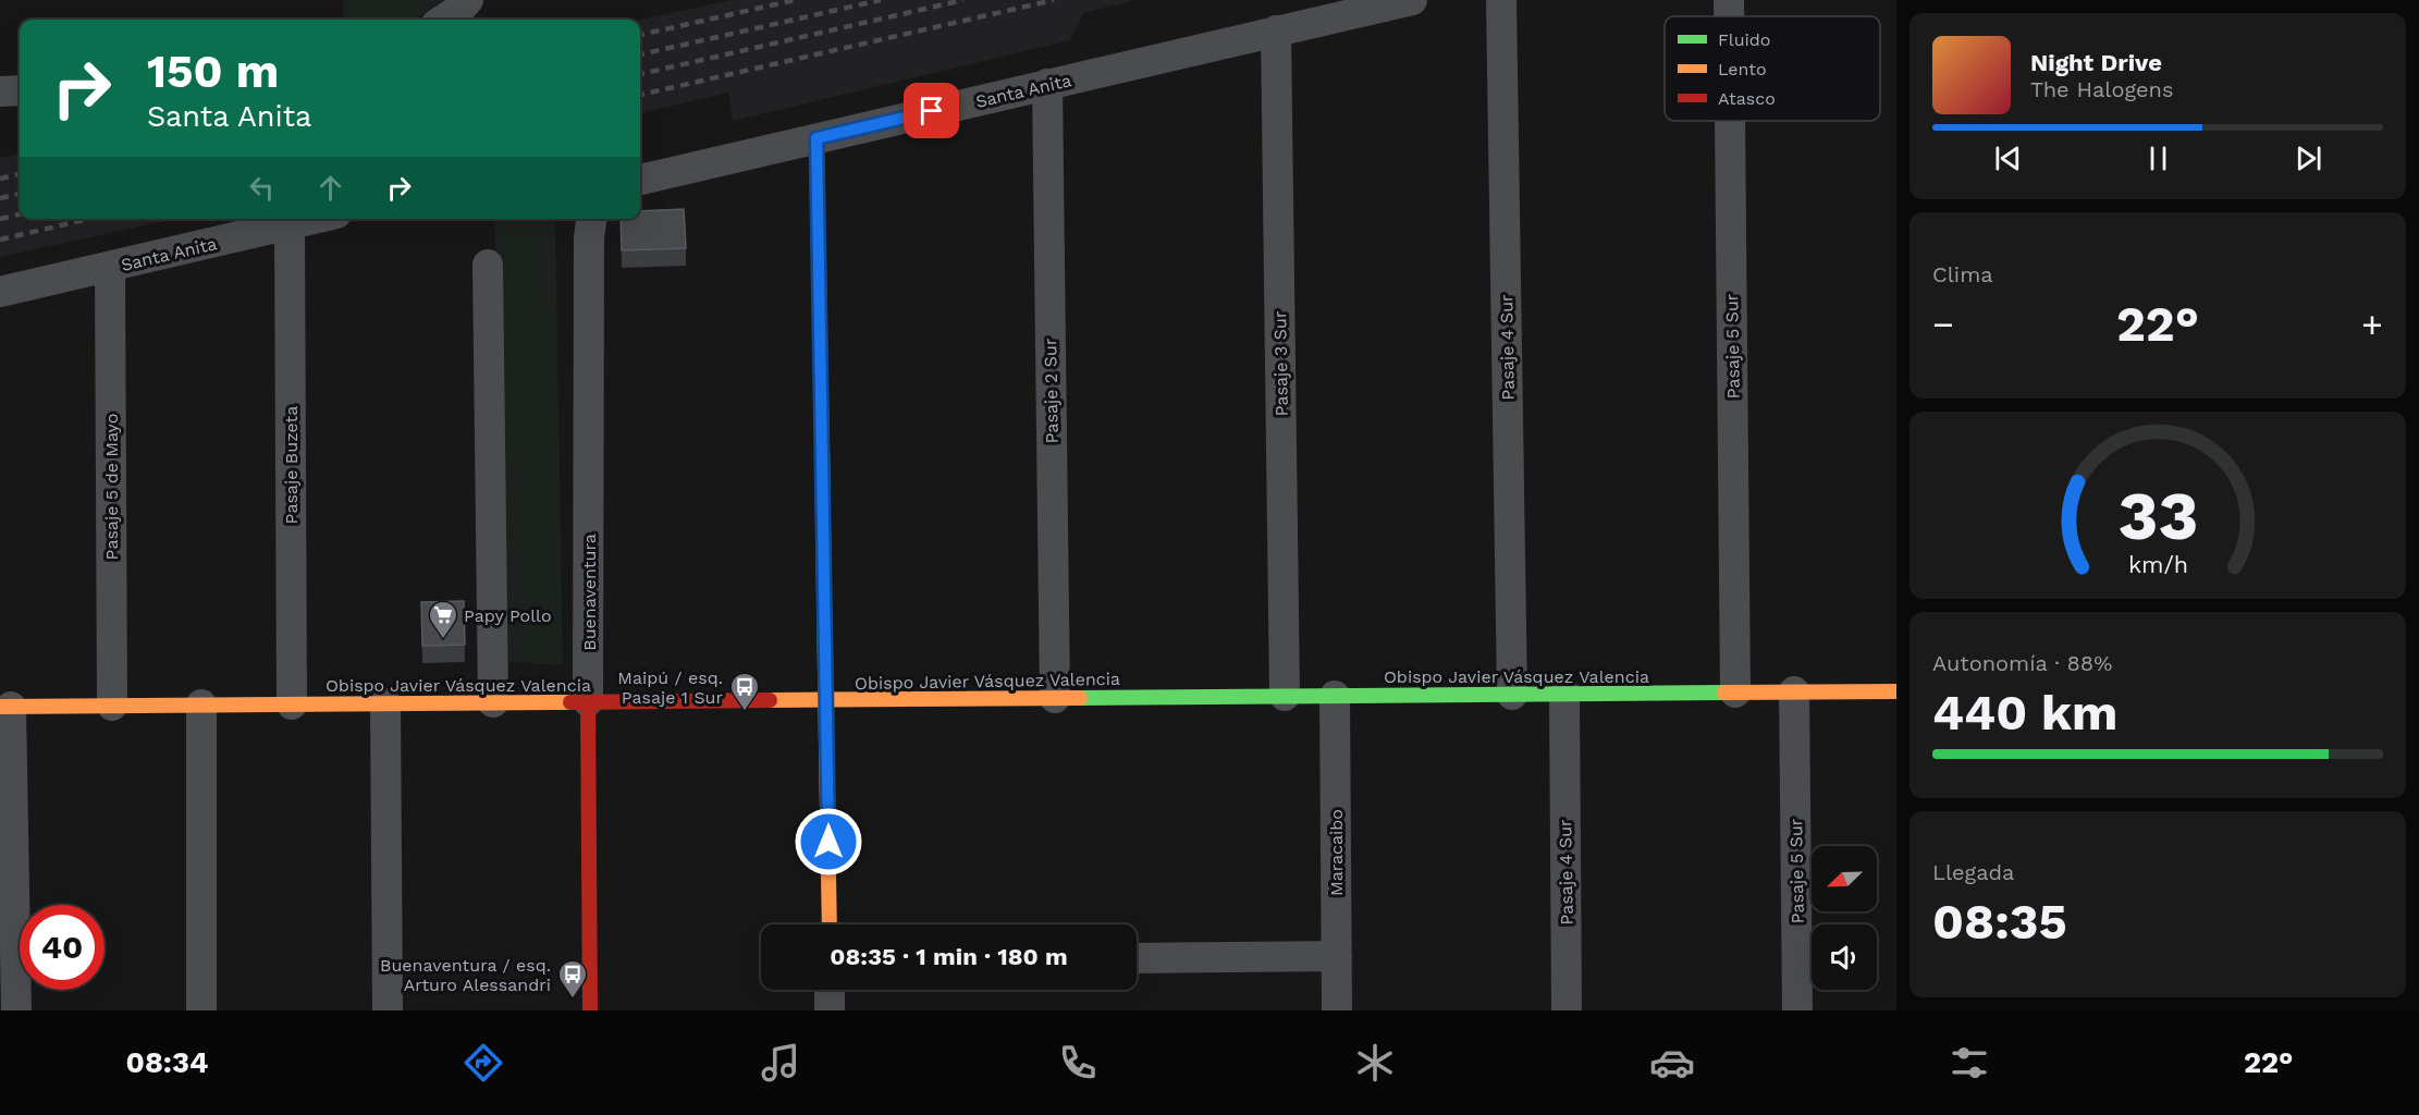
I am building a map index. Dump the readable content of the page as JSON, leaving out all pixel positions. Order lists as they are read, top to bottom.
{
  "streets": {
    "street": [
      "Santa Anita",
      "Pasaje 5 Sur",
      "Pasaje 4 Sur",
      "Pasaje 3 Sur",
      "Pasaje 2 Sur",
      "Pasaje Buzeta",
      "Pasaje 5 de Mayo",
      "Buenaventura",
      "Obispo Javier Vásquez Valencia",
      "Maracaibo"
    ]
  },
  "crossings": [
    ["Santa Anita", "Pasaje 3 Sur"],
    ["Santa Anita", "Pasaje 2 Sur"],
    ["Santa Anita", "Pasaje Buzeta"],
    ["Santa Anita", "Pasaje 5 de Mayo"],
    ["Pasaje 5 Sur", "Obispo Javier Vásquez Valencia"],
    ["Pasaje 4 Sur", "Obispo Javier Vásquez Valencia"],
    ["Pasaje 3 Sur", "Obispo Javier Vásquez Valencia"],
    ["Pasaje 2 Sur", "Obispo Javier Vásquez Valencia"],
    ["Pasaje Buzeta", "Obispo Javier Vásquez Valencia"],
    ["Pasaje 5 de Mayo", "Obispo Javier Vásquez Valencia"],
    ["Buenaventura", "Obispo Javier Vásquez Valencia"],
    ["Obispo Javier Vásquez Valencia", "Maracaibo"]
  ],
  "places": {
    "supermarket": ["Papy Pollo"],
    "bus stop": ["Maipú / esq. Pasaje 1 Sur", "Buenaventura / esq. Arturo Alessandri"]
  },
  "legend": ["Fluido", "Lento", "Atasco"],
  "north": "bottom left",
  "page": {
    "turn": ["150 m", "Santa Anita"],
    "song": ["Night Drive", "The Halogens"],
    "tile": [
      "Clima",
      ["Autonomía · 88%", "440 km"],
      ["Llegada", "08:35"]
    ],
    "heat": ["−", "22°", "+"],
    "limit": "40",
    "trip": "08:35 · 1 min · 180 m",
    "tabs": ["08:34", "22°"],
    "gauge": ["33", "km/h"]
  }
}
